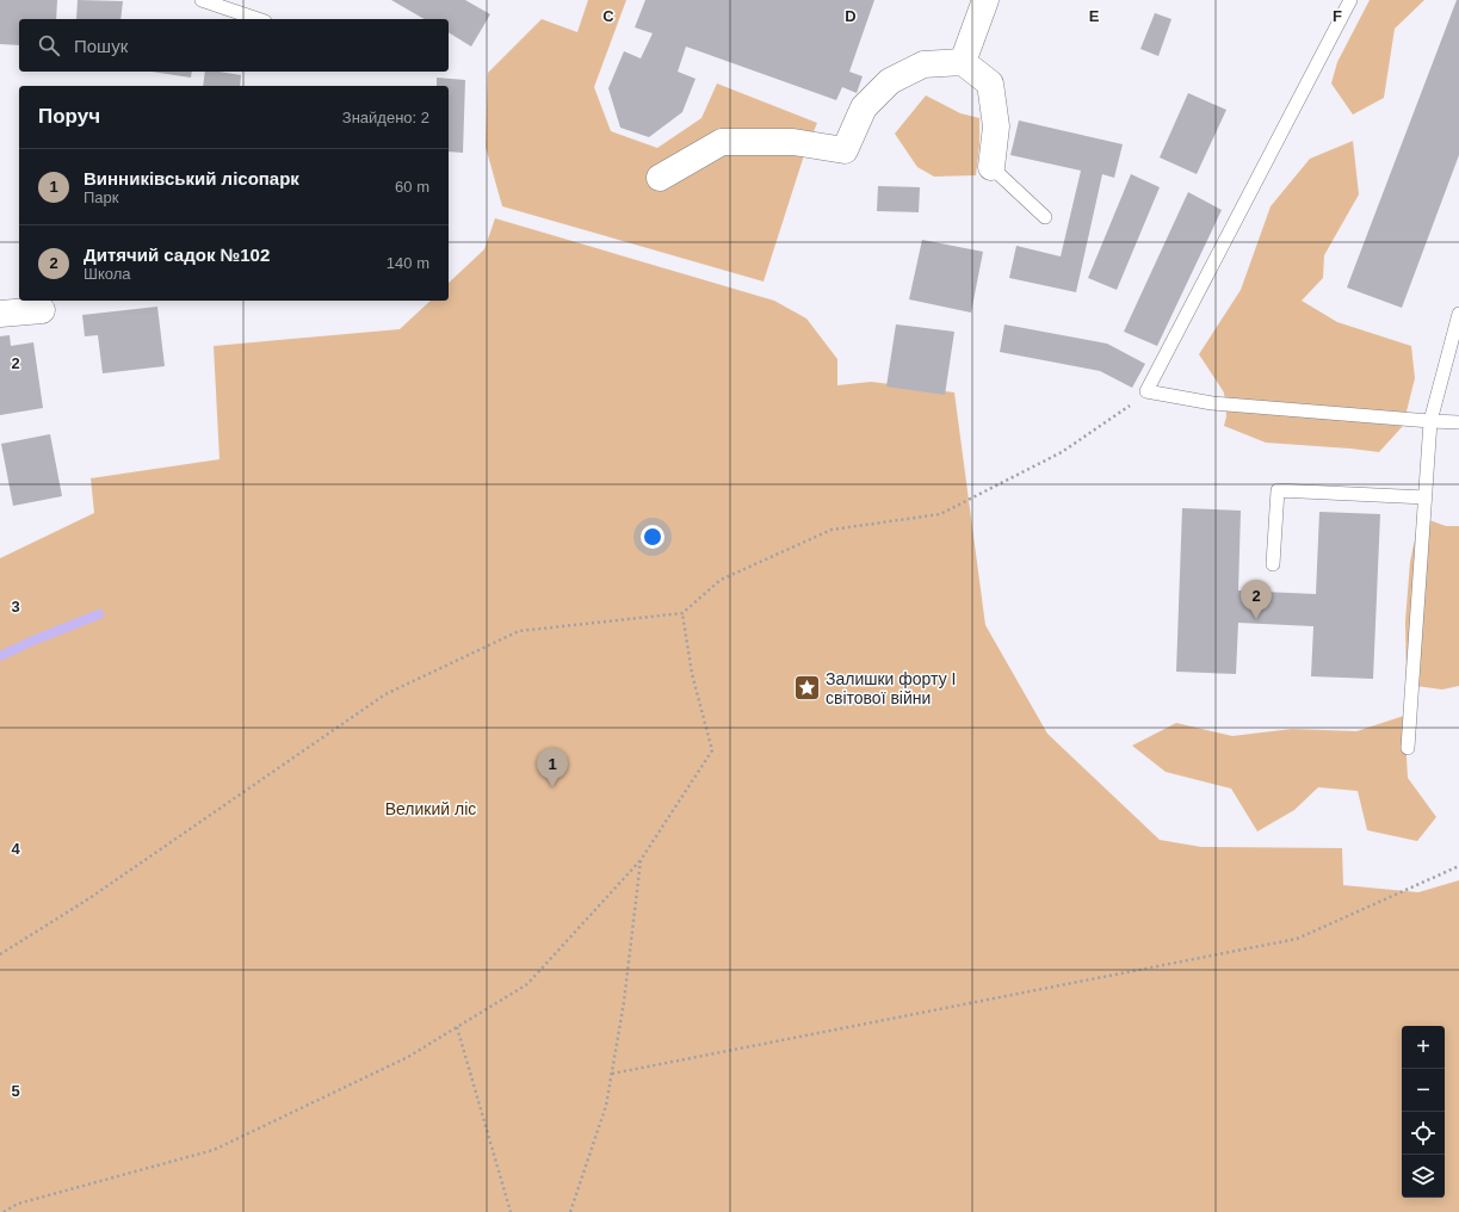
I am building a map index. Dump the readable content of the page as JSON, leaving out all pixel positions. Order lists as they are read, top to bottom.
{
  "parks": ["Великий ліс"],
  "places": {
    "place": ["Залишки форту І світової війни"]
  },
  "page": {
    "search": "Пошук",
    "heading": ["Поруч", "Знайдено: 2"],
    "list": [
      {
        "mark": "1",
        "name": "Винниківський лісопарк",
        "note": "Парк",
        "value": "60 m"
      },
      {
        "mark": "2",
        "name": "Дитячий садок №102",
        "note": "Школа",
        "value": "140 m"
      }
    ],
    "pins": ["2", "1"],
    "map_buttons": ["+", "−"]
  },
  "grid": {
    "columns": [
      "C",
      "D",
      "E",
      "F"
    ],
    "rows": [
      "2",
      "3",
      "4",
      "5"
    ]
  }
}
